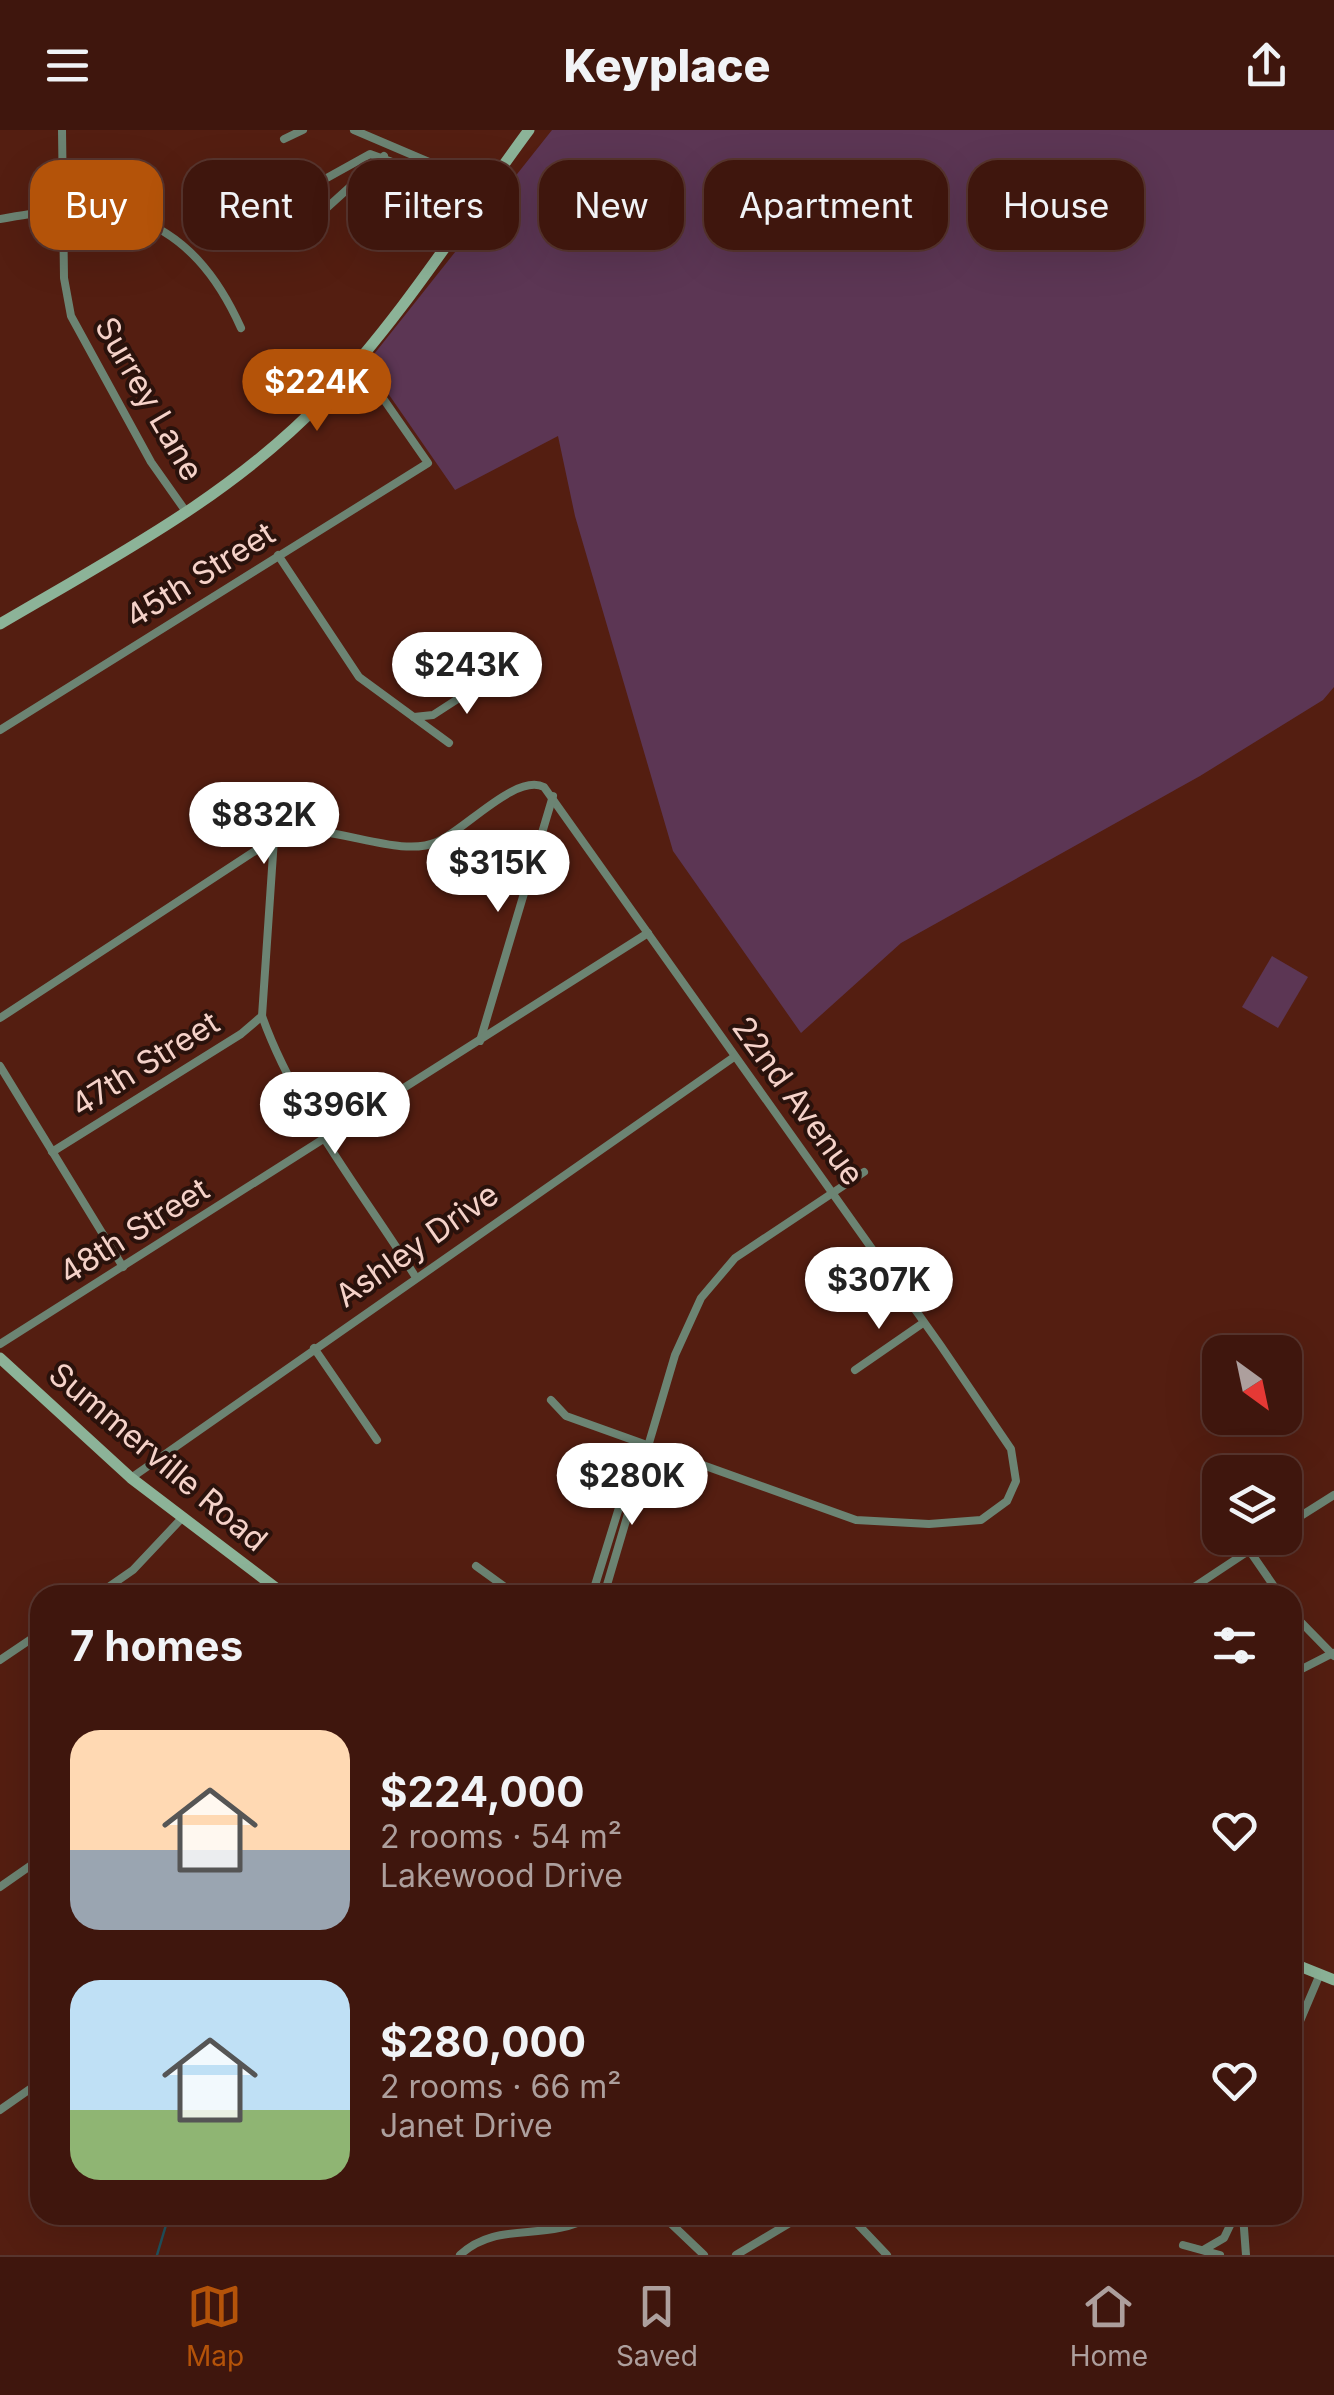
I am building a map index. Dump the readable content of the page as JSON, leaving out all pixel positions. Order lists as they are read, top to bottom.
{
  "streets": {
    "street": [
      "Surrey Lane",
      "45th Street",
      "47th Street",
      "22nd Avenue",
      "48th Street",
      "Ashley Drive",
      "Summerville Road"
    ]
  },
  "crossings": [
    ["22nd Avenue", "48th Street"],
    ["22nd Avenue", "Ashley Drive"],
    ["Ashley Drive", "Summerville Road"]
  ],
  "north": "bottom right",
  "page": {
    "header": "Keyplace",
    "chip": [
      "Buy",
      "Rent",
      "Filters",
      "New",
      "Apartment",
      "House"
    ],
    "price": [
      "$224K",
      "$243K",
      "$832K",
      "$315K",
      "$396K",
      "$307K",
      "$280K"
    ],
    "heading": "7 homes",
    "list": [
      {
        "name": "$224,000",
        "note": "2 rooms · 54 m² · Lakewood Drive"
      },
      {
        "name": "$280,000",
        "note": "2 rooms · 66 m² · Janet Drive"
      }
    ],
    "tabs": ["Map", "Saved", "Home"]
  }
}
